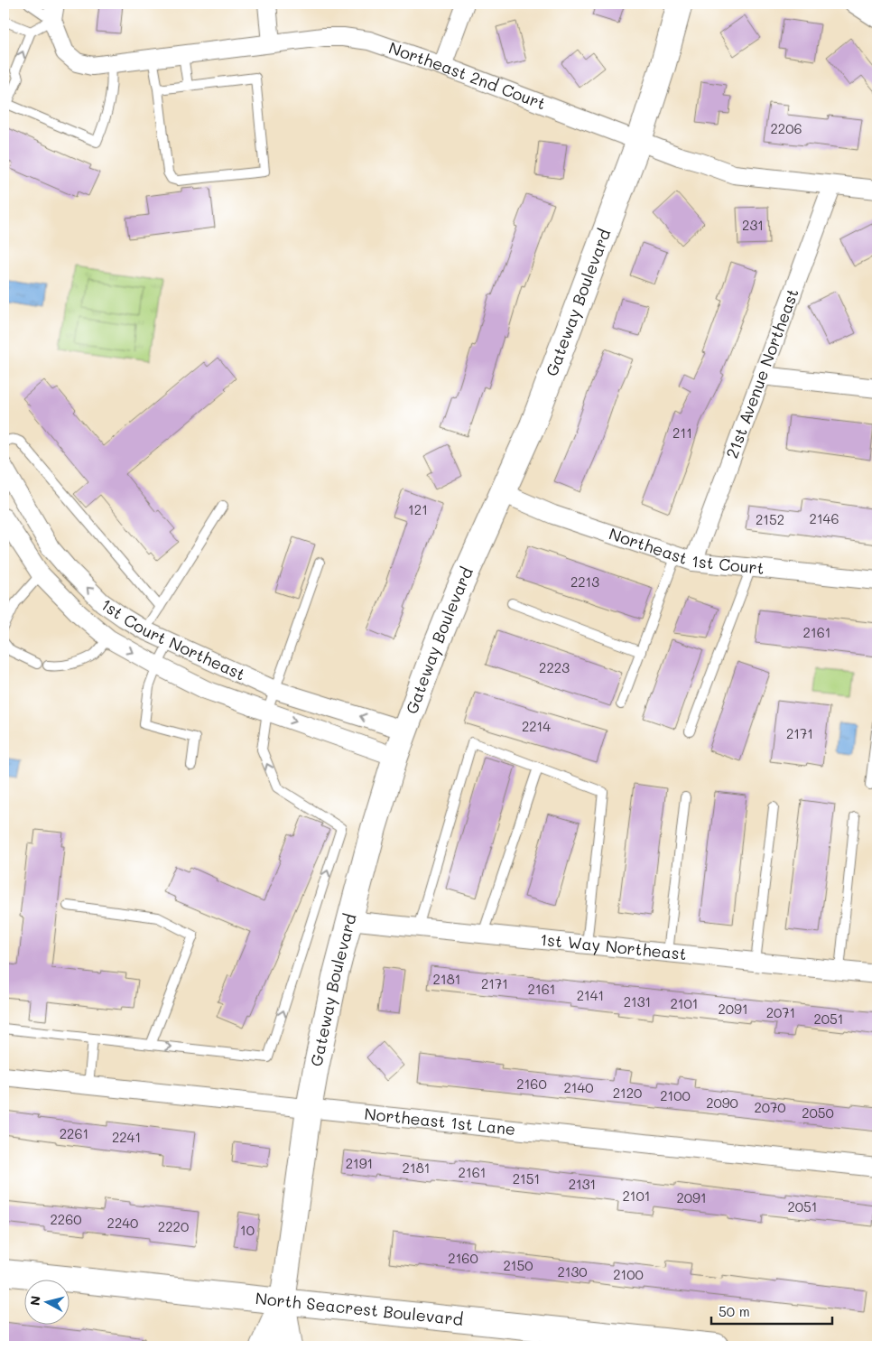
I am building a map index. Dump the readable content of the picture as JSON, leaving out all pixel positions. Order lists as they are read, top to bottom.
{
  "streets": {
    "main road": ["Gateway Boulevard", "North Seacrest Boulevard"],
    "street": [
      "Northeast 2nd Court",
      "21st Avenue Northeast",
      "Northeast 1st Court",
      "1st Court Northeast",
      "1st Way Northeast",
      "Northeast 1st Lane"
    ]
  },
  "crossings": [
    ["Northeast 2nd Court", "Gateway Boulevard"],
    ["Northeast 2nd Court", "21st Avenue Northeast"],
    ["Gateway Boulevard", "Northeast 1st Court"],
    ["Gateway Boulevard", "1st Court Northeast"],
    ["Gateway Boulevard", "1st Way Northeast"],
    ["Gateway Boulevard", "Northeast 1st Lane"],
    ["Gateway Boulevard", "North Seacrest Boulevard"],
    ["21st Avenue Northeast", "Northeast 1st Court"]
  ],
  "house_numbers": [
    "2206",
    "231",
    "211",
    "121",
    "2146",
    "2152",
    "2213",
    "2161",
    "2223",
    "2214",
    "2171",
    "2181",
    "2171",
    "2161",
    "2141",
    "2131",
    "2101",
    "2091",
    "2071",
    "2051",
    "2160",
    "2140",
    "2120",
    "2100",
    "2090",
    "2070",
    "2050",
    "2261",
    "2241",
    "2191",
    "2181",
    "2161",
    "2151",
    "2131",
    "2101",
    "2091",
    "2051",
    "2260",
    "2240",
    "2220",
    "10",
    "2160",
    "2150",
    "2130",
    "2100"
  ],
  "scale_bar": "50 m",
  "north": "left"
}
